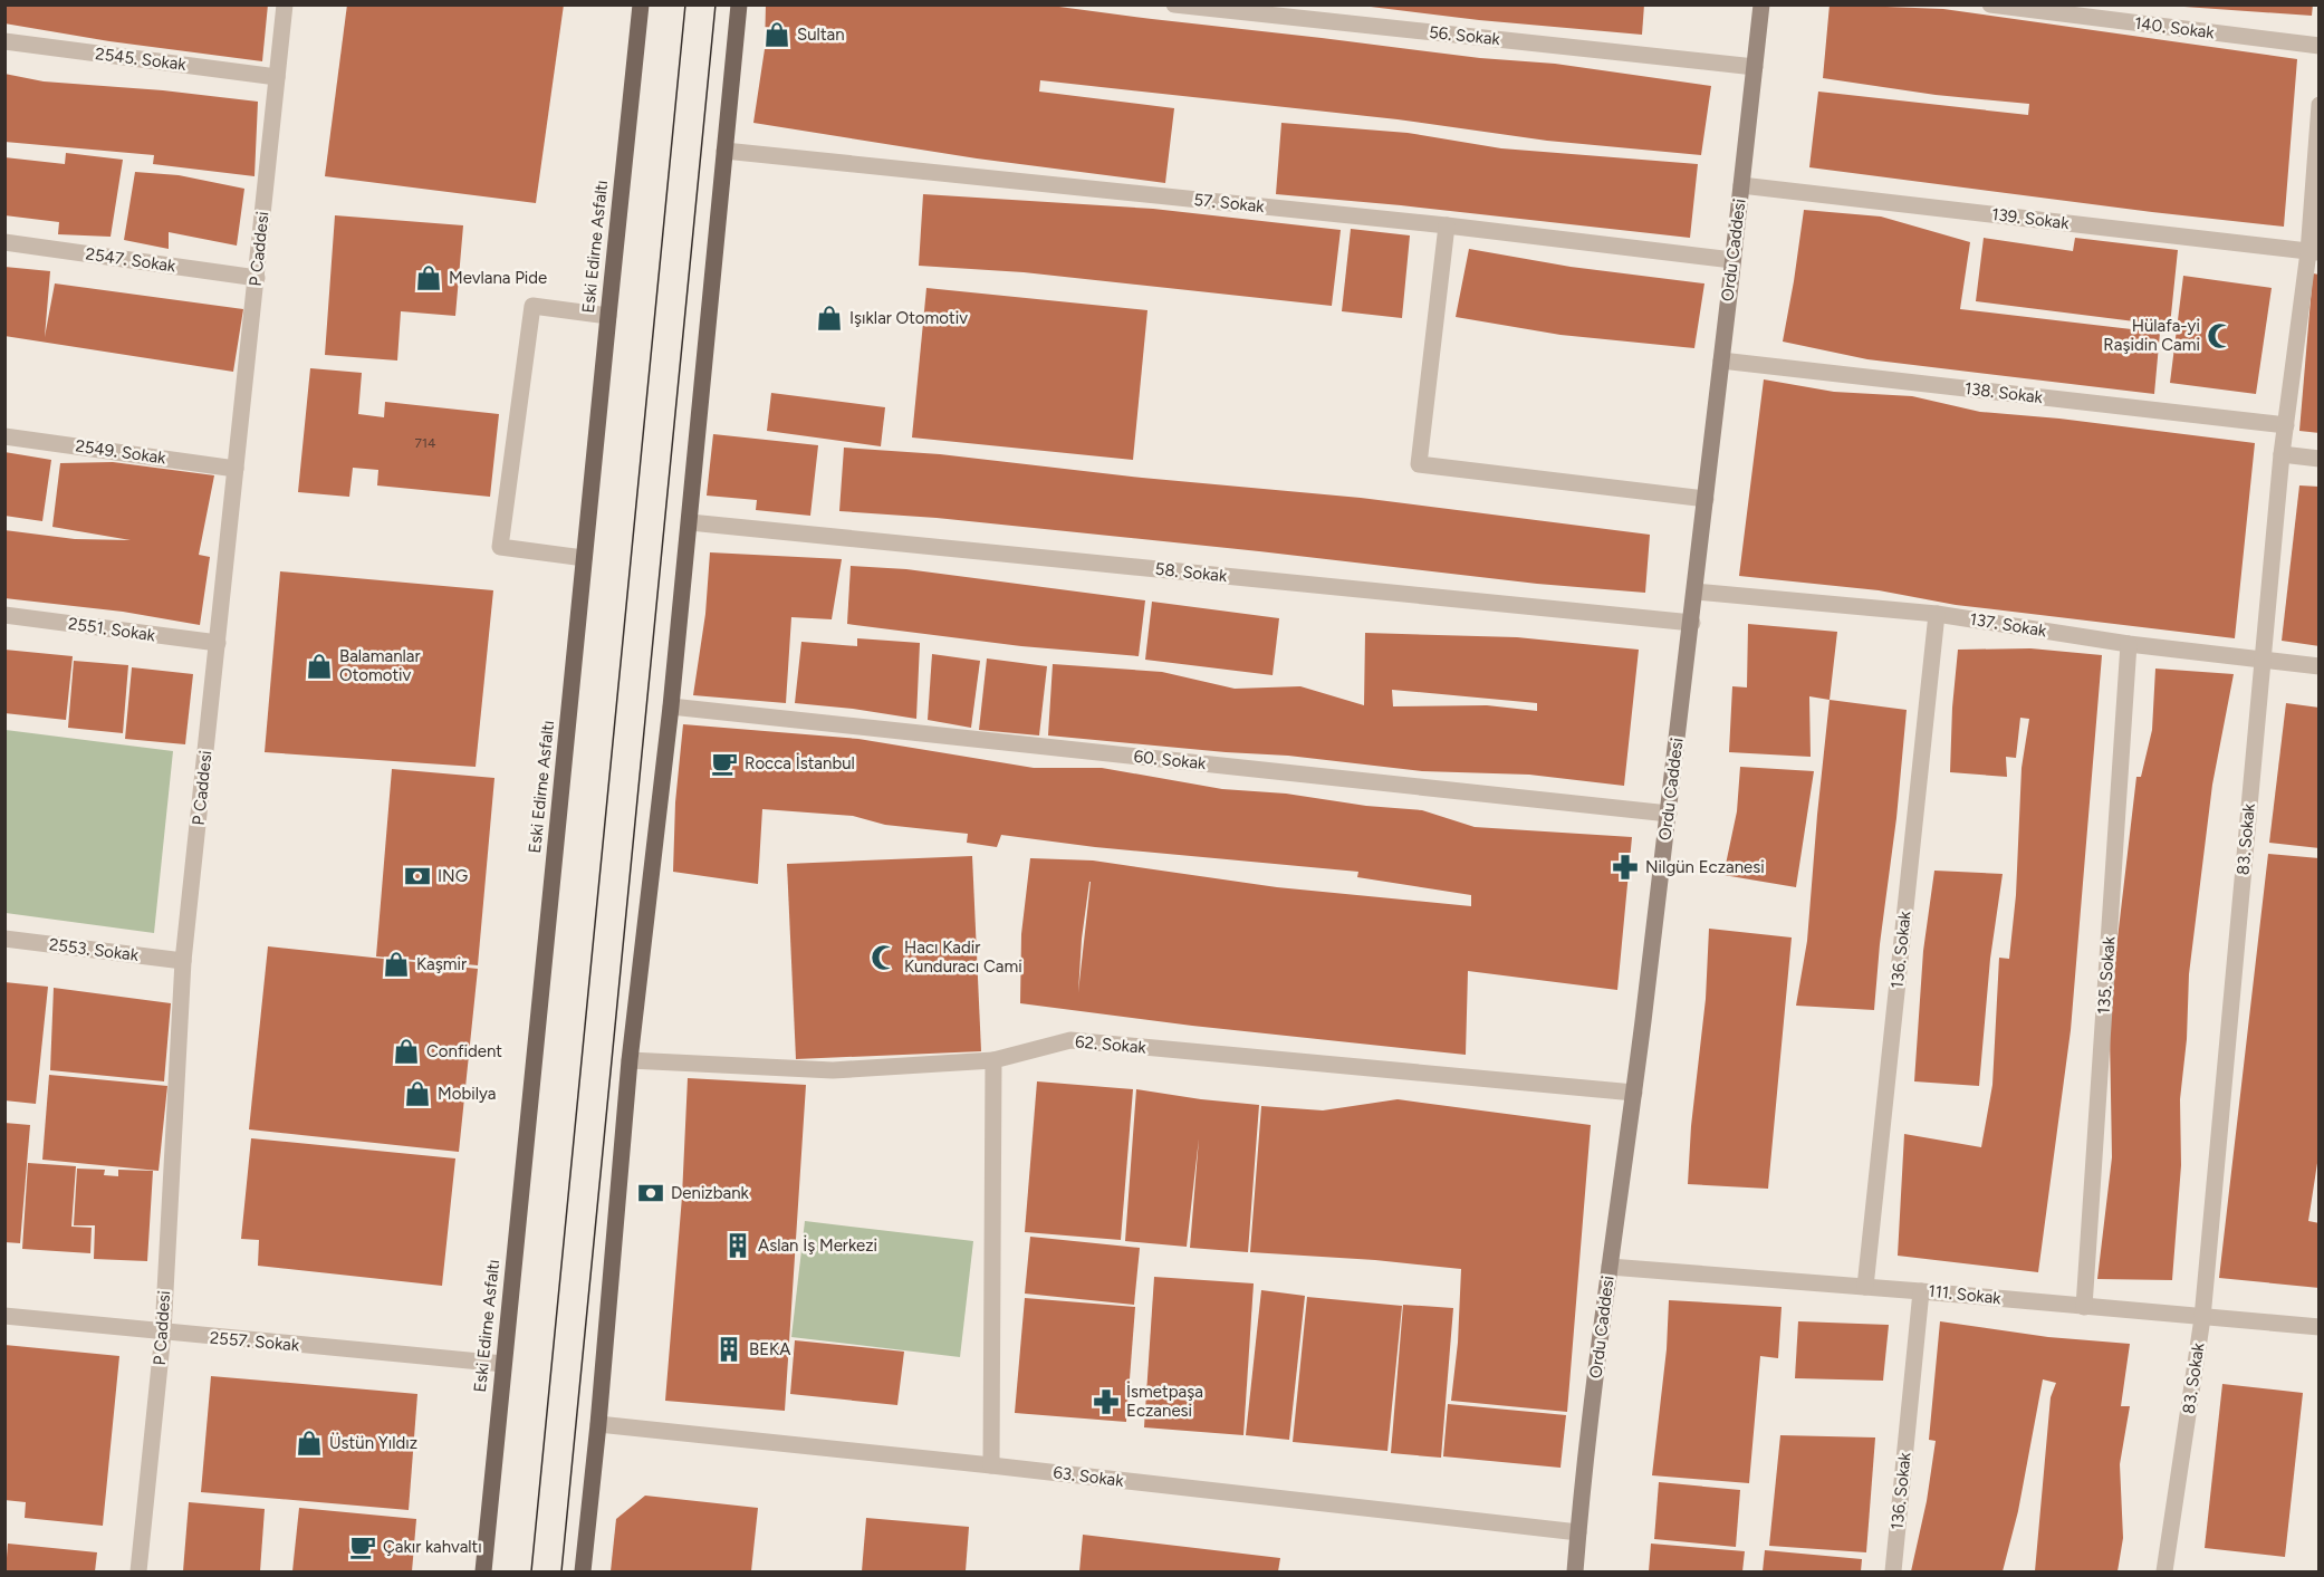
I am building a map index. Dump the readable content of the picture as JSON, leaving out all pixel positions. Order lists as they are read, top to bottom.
{
  "streets": {
    "main road": ["Eski Edirne Asfaltı", "Ordu Caddesi"],
    "street": [
      "140. Sokak",
      "56. Sokak",
      "2545. Sokak",
      "57. Sokak",
      "139. Sokak",
      "P Caddesi",
      "2547. Sokak",
      "138. Sokak",
      "2549. Sokak",
      "58. Sokak",
      "137. Sokak",
      "2551. Sokak",
      "60. Sokak",
      "83. Sokak",
      "2553. Sokak",
      "136. Sokak",
      "135. Sokak",
      "62. Sokak",
      "111. Sokak",
      "2557. Sokak",
      "63. Sokak"
    ]
  },
  "crossings": [
    ["56. Sokak", "Ordu Caddesi"],
    ["2545. Sokak", "P Caddesi"],
    ["57. Sokak", "Ordu Caddesi"],
    ["139. Sokak", "Ordu Caddesi"],
    ["139. Sokak", "83. Sokak"],
    ["Eski Edirne Asfaltı", "2557. Sokak"],
    ["P Caddesi", "2547. Sokak"],
    ["P Caddesi", "2549. Sokak"],
    ["P Caddesi", "2551. Sokak"],
    ["P Caddesi", "2553. Sokak"],
    ["P Caddesi", "2557. Sokak"],
    ["Ordu Caddesi", "138. Sokak"],
    ["Ordu Caddesi", "58. Sokak"],
    ["Ordu Caddesi", "137. Sokak"],
    ["Ordu Caddesi", "60. Sokak"],
    ["Ordu Caddesi", "62. Sokak"],
    ["Ordu Caddesi", "111. Sokak"],
    ["Ordu Caddesi", "63. Sokak"],
    ["138. Sokak", "83. Sokak"],
    ["137. Sokak", "83. Sokak"],
    ["137. Sokak", "136. Sokak"],
    ["137. Sokak", "135. Sokak"],
    ["83. Sokak", "111. Sokak"],
    ["136. Sokak", "111. Sokak"],
    ["135. Sokak", "111. Sokak"]
  ],
  "places": {
    "shop": [
      "Sultan",
      "Mevlana Pide",
      "Işıklar Otomotiv",
      "Balamanlar Otomotiv",
      "Kaşmir",
      "Confident",
      "Mobilya",
      "Üstün Yıldız"
    ],
    "mosque": ["Hülafa-yi Raşidin Cami", "Hacı Kadir Kunduracı Cami"],
    "cafe": ["Rocca İstanbul", "Çakır kahvaltı"],
    "pharmacy": ["Nilgün Eczanesi", "İsmetpaşa Eczanesi"],
    "bank": ["ING", "Denizbank"],
    "building": ["Aslan İş Merkezi", "BEKA"]
  },
  "house_numbers": ["714"]
}
